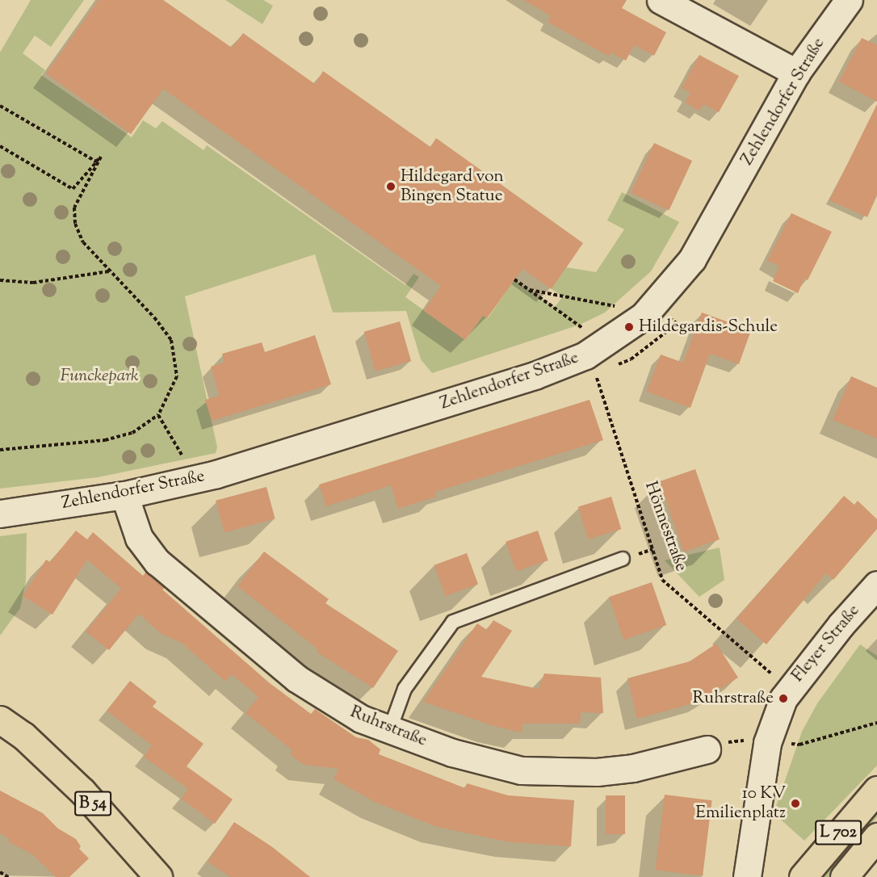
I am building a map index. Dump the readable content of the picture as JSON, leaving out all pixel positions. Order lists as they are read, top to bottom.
{
  "streets": {
    "main road": ["B 54", "L 702"],
    "street": ["Zehlendorfer Straße", "Fleyer Straße", "Ruhrstraße"],
    "path": ["Hönnestraße"]
  },
  "crossings": [
    ["Zehlendorfer Straße", "Ruhrstraße"]
  ],
  "parks": ["Funckepark"],
  "places": [
    "Hildegard von Bingen Statue",
    "Hildegardis-Schule",
    "Ruhrstraße",
    "10 KV Emilienplatz"
  ]
}
